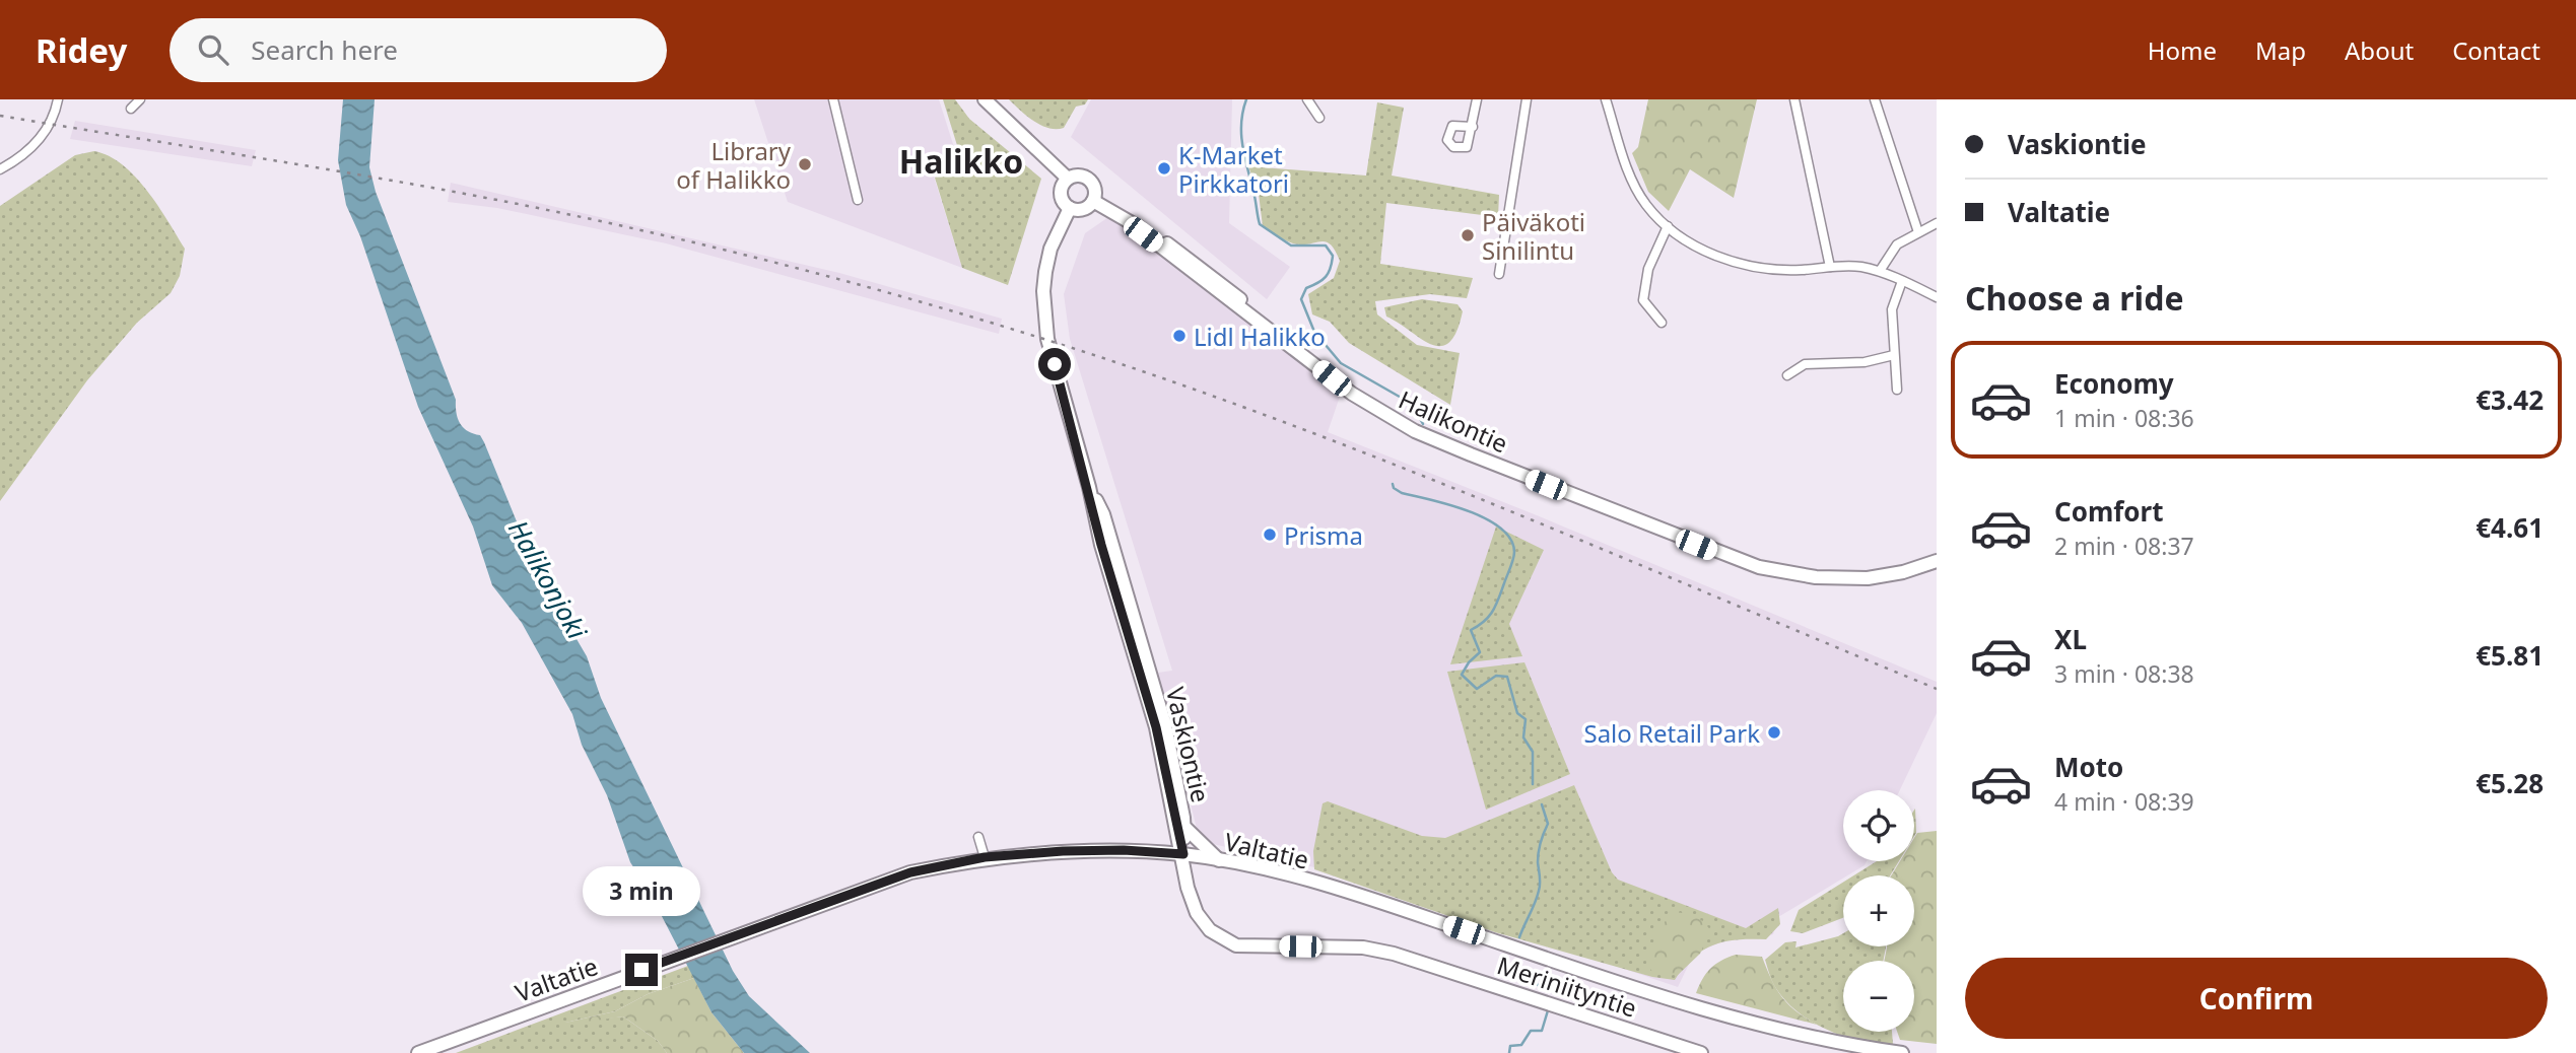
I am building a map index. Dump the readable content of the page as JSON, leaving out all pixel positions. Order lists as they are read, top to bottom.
{
  "streets": {
    "main road": [
      "Halikontie",
      "Vaskiontie",
      "Valtatie",
      "Meriniityntie"
    ]
  },
  "crossings": [
    ["Halikontie", "Vaskiontie"],
    ["Vaskiontie", "Valtatie"],
    ["Vaskiontie", "Meriniityntie"],
    ["Valtatie", "Meriniityntie"]
  ],
  "districts": ["Halikko"],
  "water": ["Halikonjoki"],
  "places": [
    "Library of Halikko",
    "K-Market Pirkkatori",
    "Päiväkoti Sinilintu",
    "Lidl Halikko",
    "Prisma",
    "Salo Retail Park"
  ],
  "page": {
    "header": "Ridey",
    "search": "Search here",
    "nav": [
      "Home",
      "Map",
      "About",
      "Contact"
    ],
    "banner": ["Vaskiontie", "Valtatie"],
    "heading": "Choose a ride",
    "list": [
      {
        "name": "Economy",
        "note": "1 min · 08:36",
        "value": "€3.42"
      },
      {
        "name": "Comfort",
        "note": "2 min · 08:37",
        "value": "€4.61"
      },
      {
        "name": "XL",
        "note": "3 min · 08:38",
        "value": "€5.81"
      },
      {
        "name": "Moto",
        "note": "4 min · 08:39",
        "value": "€5.28"
      }
    ],
    "map_buttons": ["+", "−"],
    "bubble": "3 min",
    "buttons": "Confirm"
  }
}
